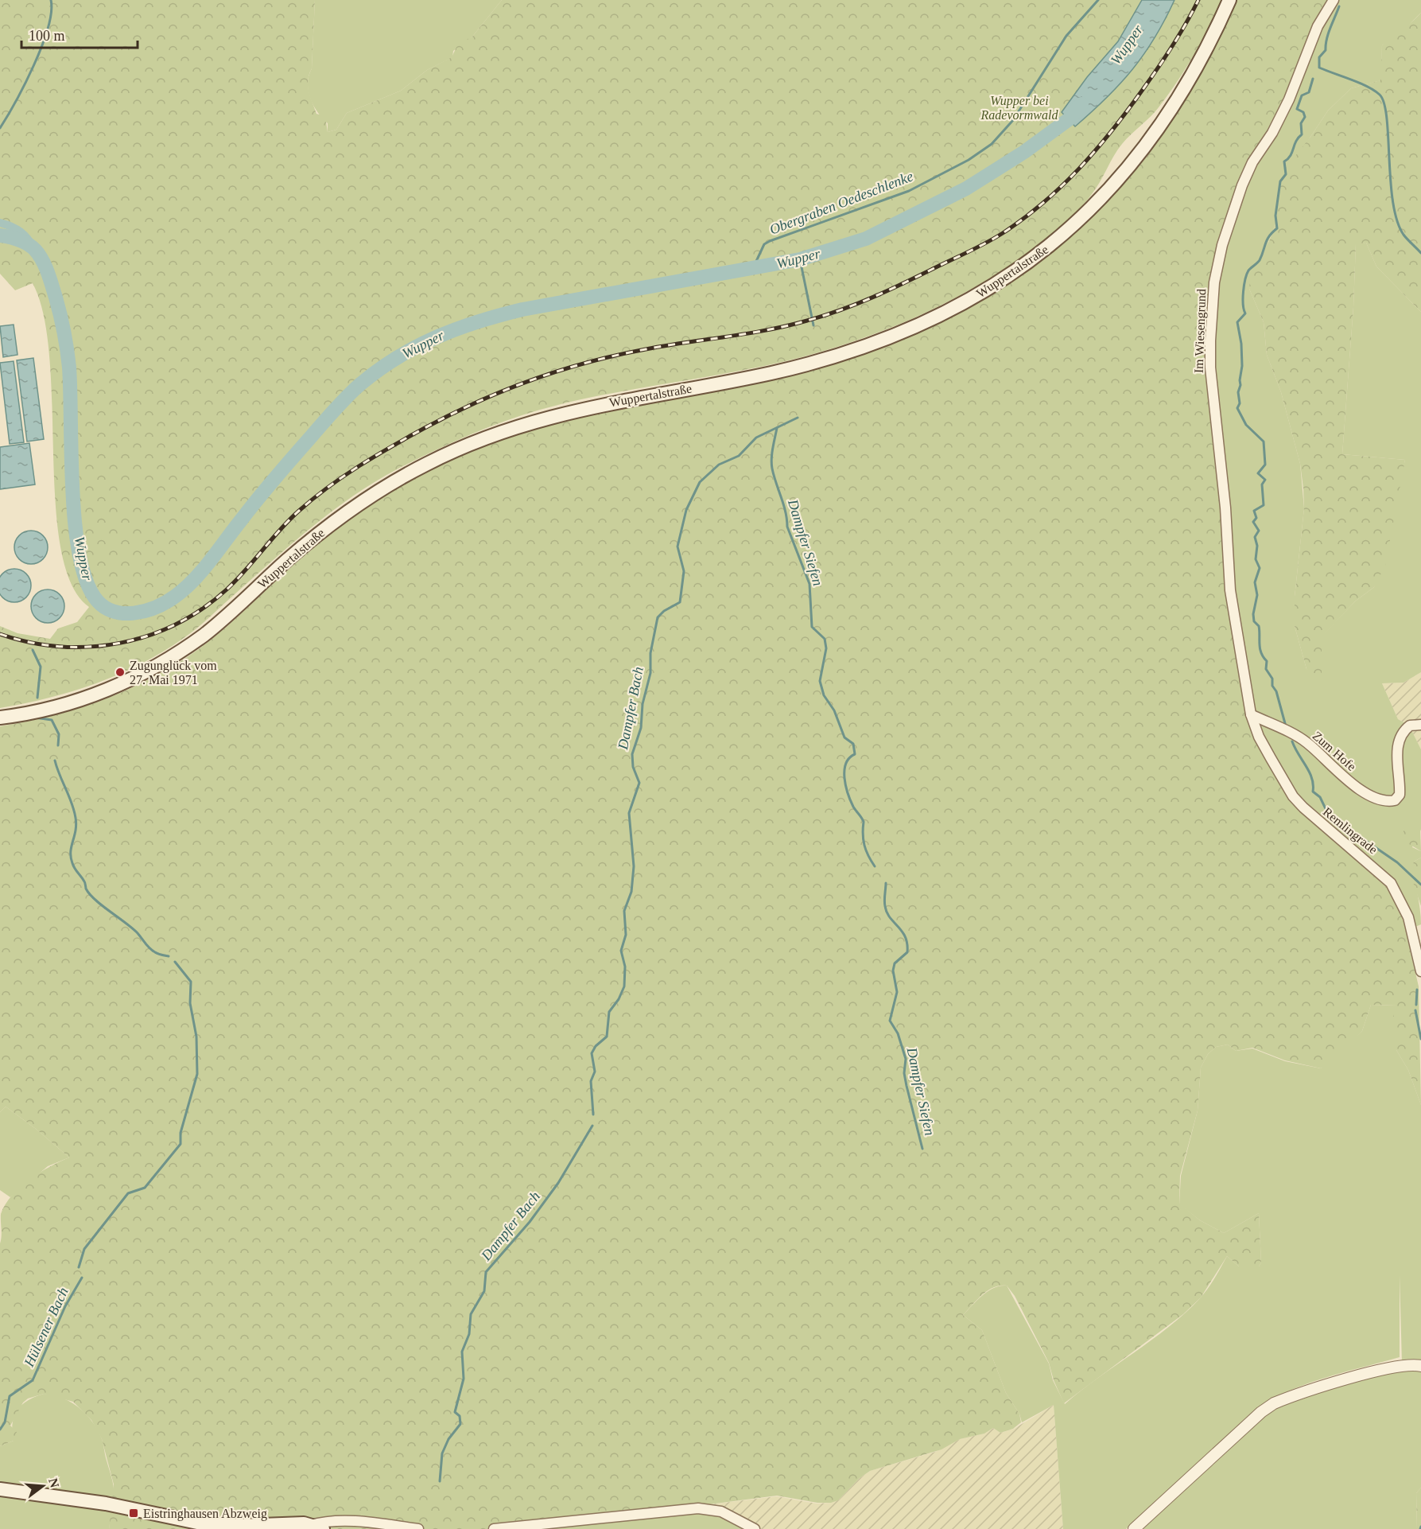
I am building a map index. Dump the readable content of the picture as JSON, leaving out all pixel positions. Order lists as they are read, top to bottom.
{
  "streets": {
    "main road": ["Wuppertalstraße"],
    "street": ["Im Wiesengrund", "Zum Hofe", "Remlingrade"]
  },
  "crossings": [
    ["Im Wiesengrund", "Zum Hofe"],
    ["Im Wiesengrund", "Remlingrade"],
    ["Zum Hofe", "Remlingrade"]
  ],
  "water": [
    "Wupper",
    "Obergraben Oedeschlenke",
    "Dampfer Siefen",
    "Dampfer Bach",
    "Hülsener Bach"
  ],
  "parks": ["Wupper bei Radevormwald"],
  "places": {
    "other": ["Zugunglück vom 27. Mai 1971"],
    "transit": ["Eistringhausen Abzweig"]
  },
  "scale_bar": "100 m",
  "north": "right"
}
